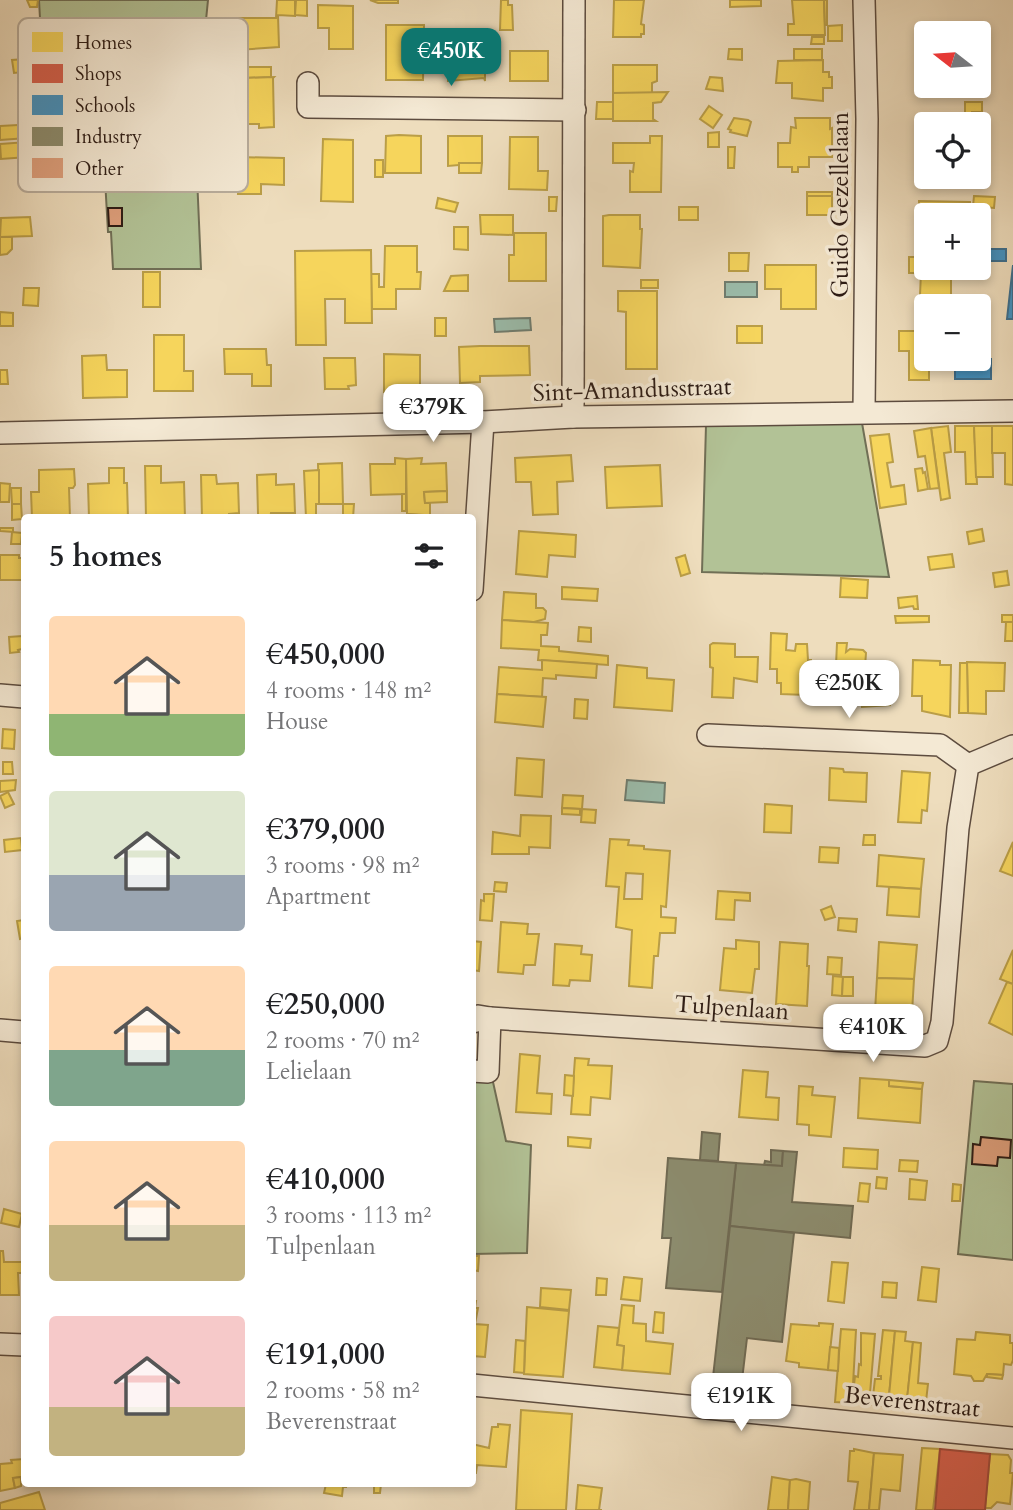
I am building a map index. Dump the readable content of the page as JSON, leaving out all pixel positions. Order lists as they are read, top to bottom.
{
  "streets": {
    "street": [
      "Guido Gezellelaan",
      "Sint-Amandusstraat",
      "Tulpenlaan",
      "Beverenstraat"
    ]
  },
  "crossings": [
    ["Guido Gezellelaan", "Sint-Amandusstraat"]
  ],
  "legend": [
    "Homes",
    "Shops",
    "Schools",
    "Industry",
    "Other"
  ],
  "north": "left",
  "page": {
    "map_buttons": ["+", "−"],
    "price": [
      "€450K",
      "€379K",
      "€250K",
      "€410K",
      "€191K"
    ],
    "heading": "5 homes",
    "list": [
      {
        "name": "€450,000",
        "note": "4 rooms · 148 m² · House"
      },
      {
        "name": "€379,000",
        "note": "3 rooms · 98 m² · Apartment"
      },
      {
        "name": "€250,000",
        "note": "2 rooms · 70 m² · Lelielaan"
      },
      {
        "name": "€410,000",
        "note": "3 rooms · 113 m² · Tulpenlaan"
      },
      {
        "name": "€191,000",
        "note": "2 rooms · 58 m² · Beverenstraat"
      }
    ]
  }
}
